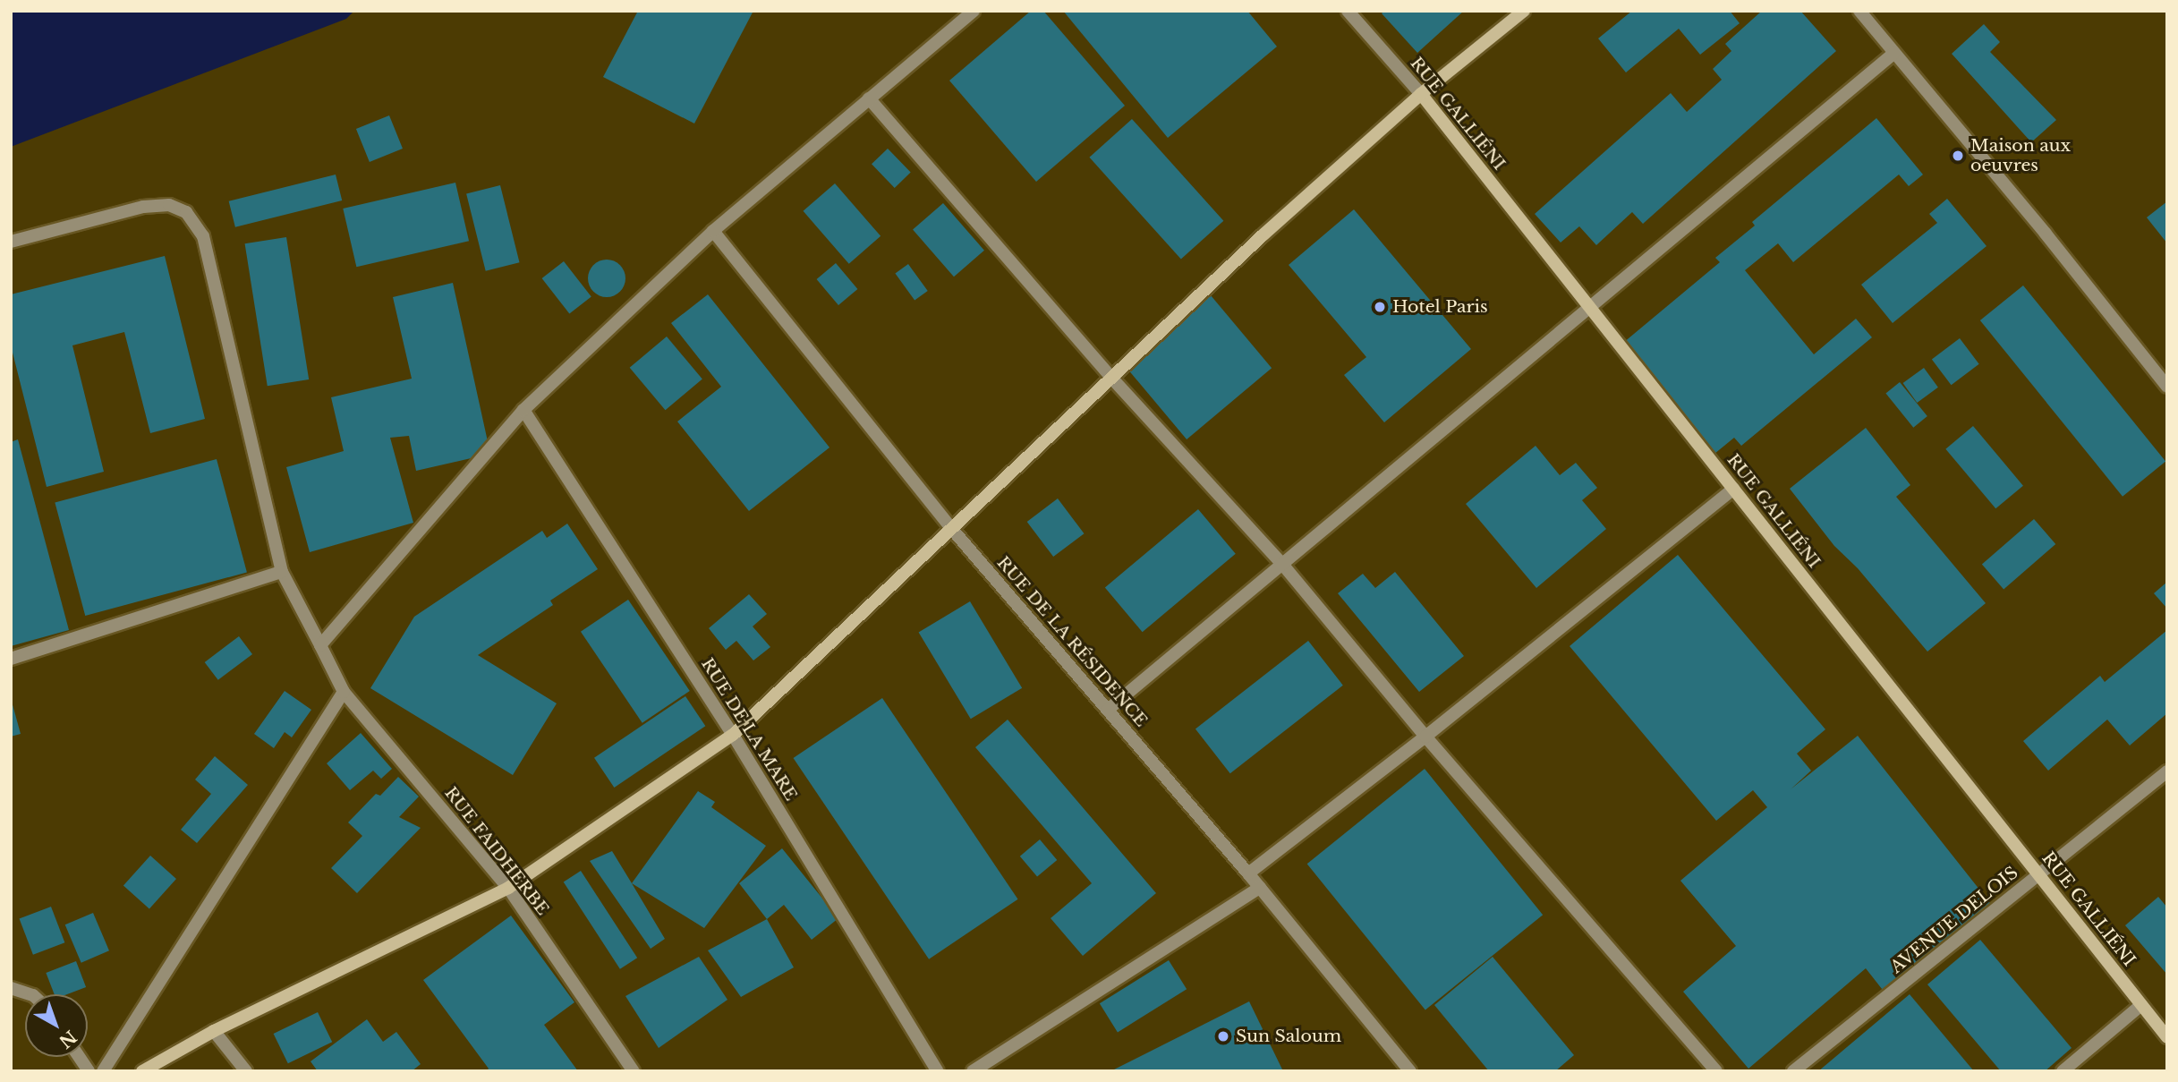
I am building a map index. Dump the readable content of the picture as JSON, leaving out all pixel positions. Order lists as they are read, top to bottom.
{
  "streets": {
    "street": [
      "RUE GALLIÉNI",
      "RUE DE LA RÉSIDENCE",
      "RUE DE LA MARE",
      "RUE FAIDHERBE",
      "AVENUE DELOIS"
    ]
  },
  "crossings": [
    ["RUE GALLIÉNI", "AVENUE DELOIS"]
  ],
  "places": ["Maison aux oeuvres", "Hotel Paris", "Sun Saloum"],
  "north": "bottom right"
}
